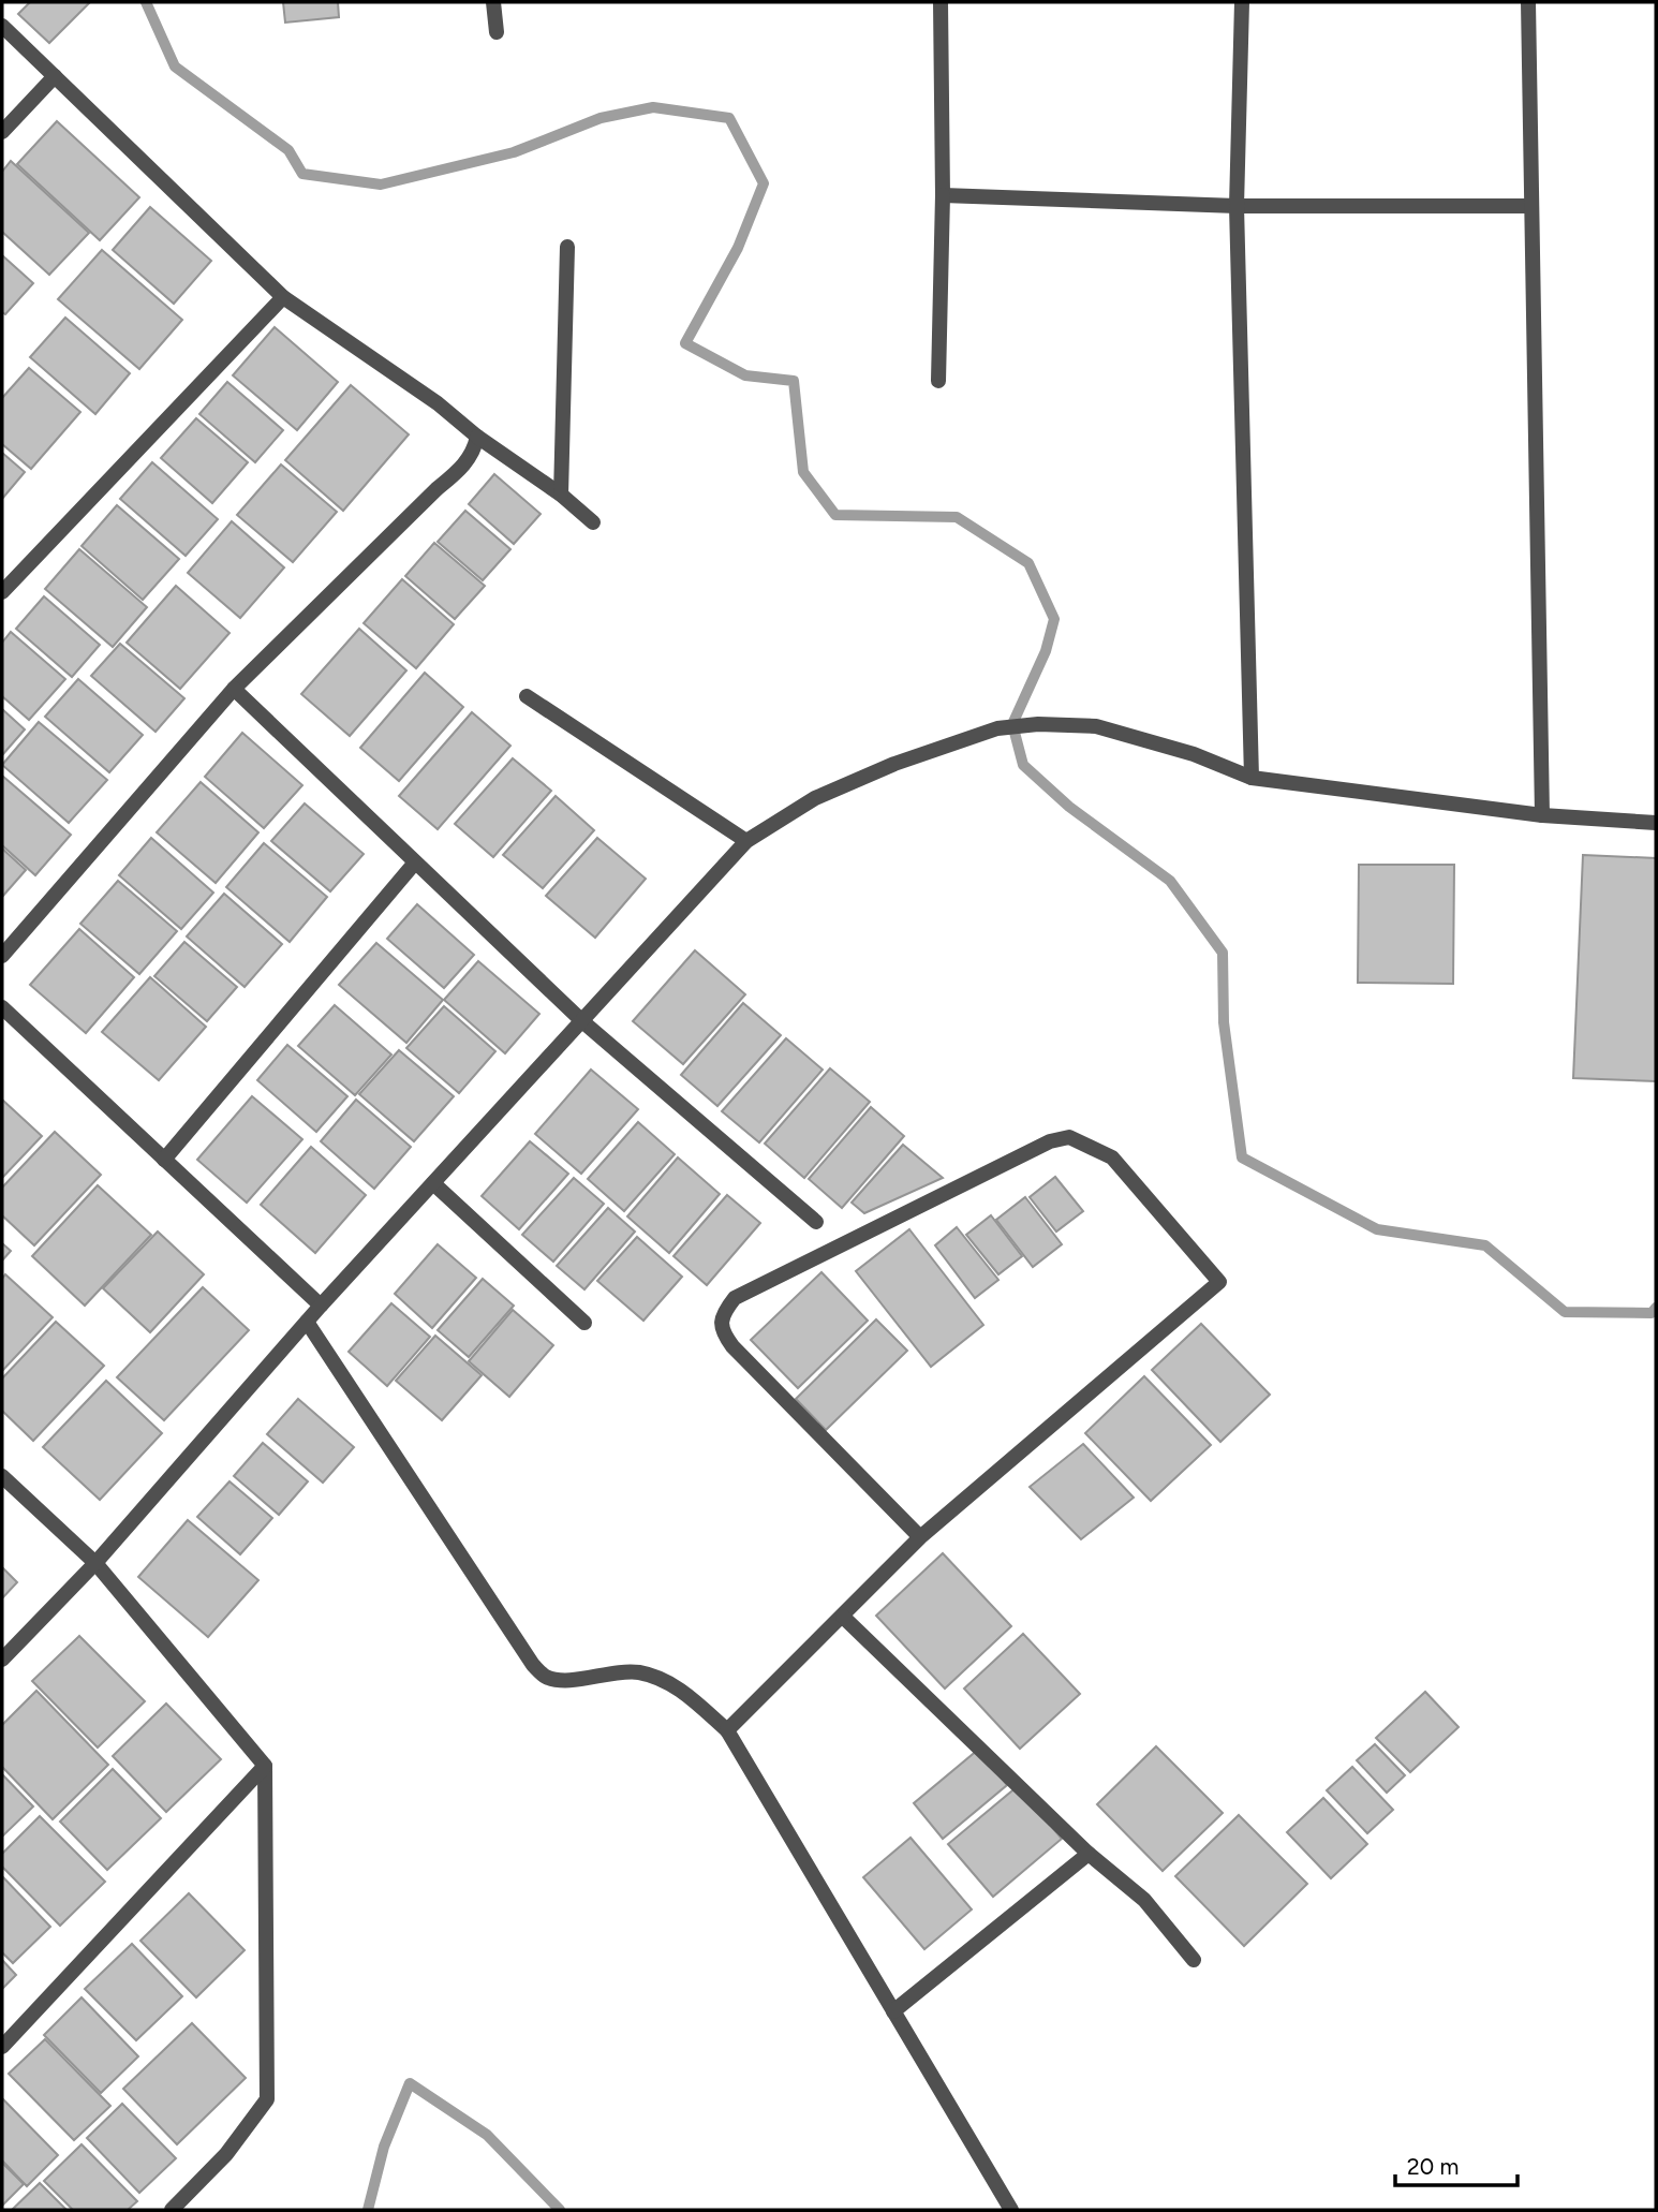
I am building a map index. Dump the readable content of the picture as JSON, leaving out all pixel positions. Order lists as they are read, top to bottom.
{
  "scale_bar": "20 m"
}
